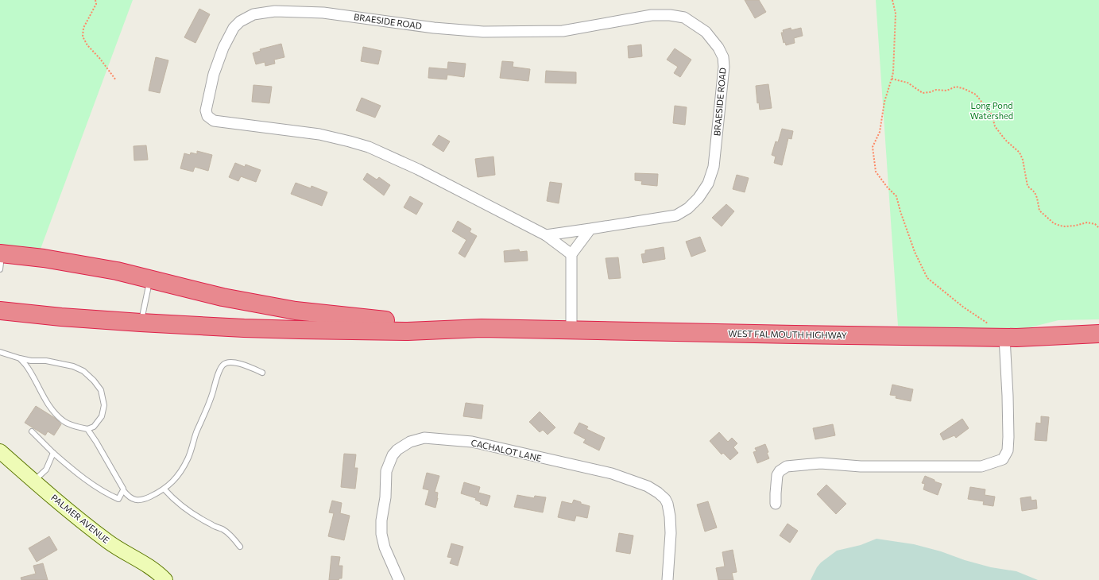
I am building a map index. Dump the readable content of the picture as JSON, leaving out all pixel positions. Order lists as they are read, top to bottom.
{
  "streets": {
    "highway": ["WEST FALMOUTH HIGHWAY"],
    "main road": ["PALMER AVENUE"],
    "street": ["BRAESIDE ROAD", "CACHALOT LANE"]
  },
  "parks": ["Long Pond Watershed"]
}
